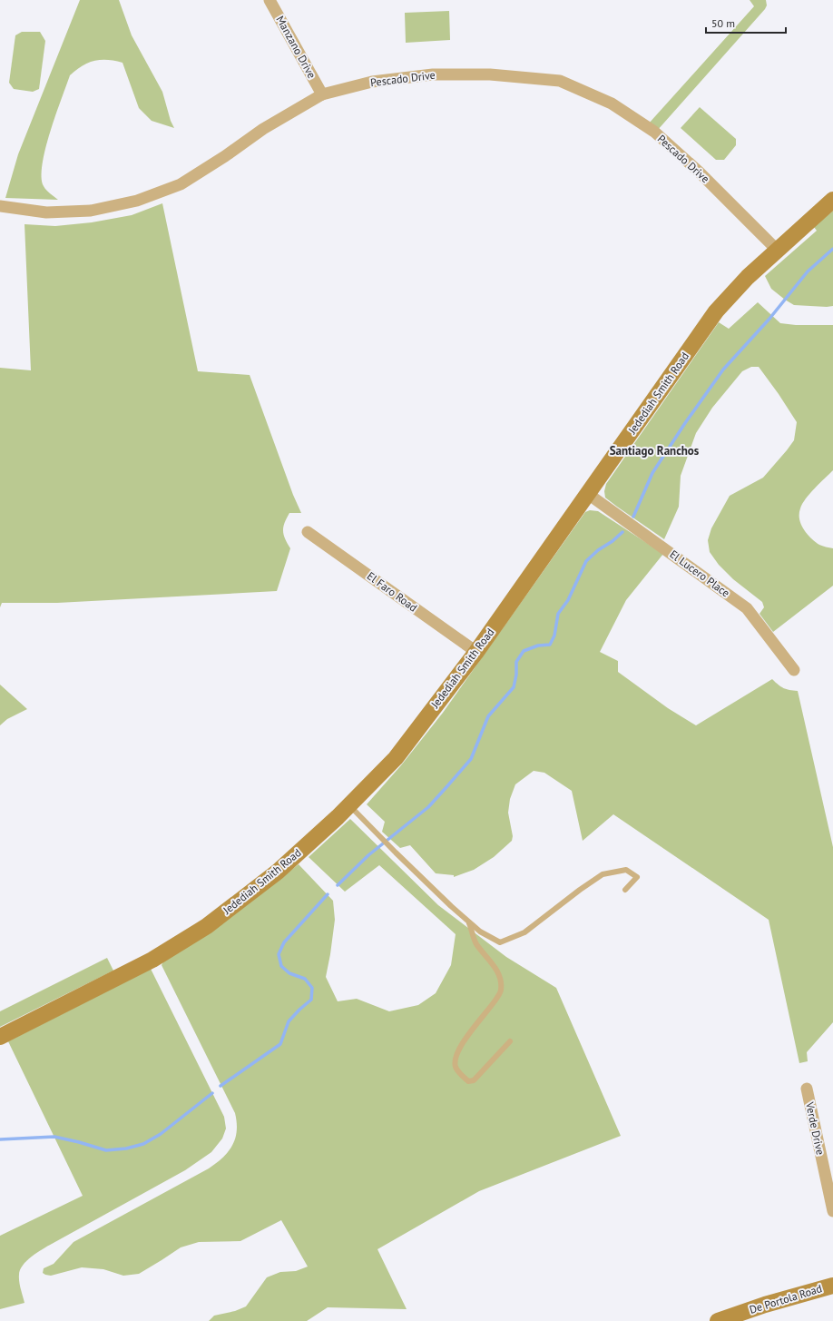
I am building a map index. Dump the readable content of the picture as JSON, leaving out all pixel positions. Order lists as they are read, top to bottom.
{
  "streets": {
    "street": [
      "Manzano Drive",
      "Pescado Drive",
      "Jedediah Smith Road",
      "El Lucero Place",
      "El Faro Road",
      "Verde Drive",
      "De Portola Road"
    ]
  },
  "crossings": [
    ["Manzano Drive", "Pescado Drive"],
    ["Pescado Drive", "Jedediah Smith Road"],
    ["Jedediah Smith Road", "El Lucero Place"],
    ["Jedediah Smith Road", "El Faro Road"]
  ],
  "districts": ["Santiago Ranchos"],
  "scale_bar": "50 m"
}
